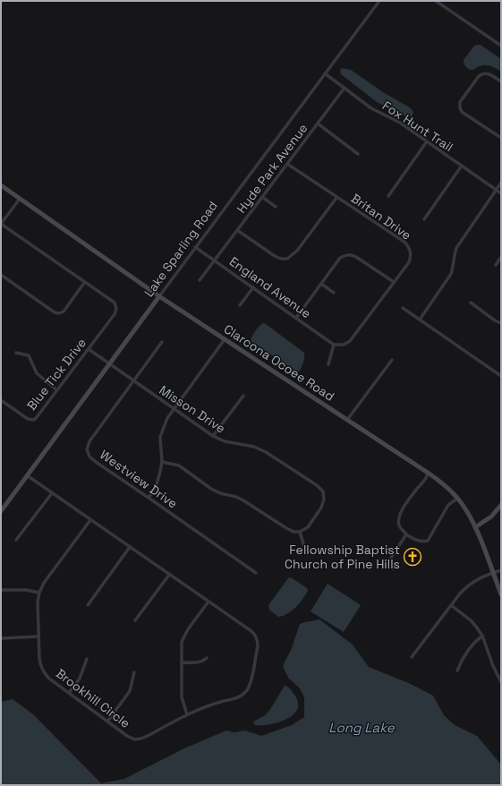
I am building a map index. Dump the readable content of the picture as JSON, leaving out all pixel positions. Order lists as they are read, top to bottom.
{
  "streets": {
    "street": [
      "Fox Hunt Trail",
      "Hyde Park Avenue",
      "Britan Drive",
      "Lake Sparling Road",
      "England Avenue",
      "Clarcona Ocoee Road",
      "Blue Tick Drive",
      "Misson Drive",
      "Westview Drive",
      "Brookhill Circle"
    ]
  },
  "crossings": [
    ["Fox Hunt Trail", "Hyde Park Avenue"],
    ["Fox Hunt Trail", "Lake Sparling Road"],
    ["Hyde Park Avenue", "Britan Drive"],
    ["Hyde Park Avenue", "England Avenue"],
    ["Britan Drive", "England Avenue"],
    ["Lake Sparling Road", "England Avenue"],
    ["Lake Sparling Road", "Clarcona Ocoee Road"],
    ["Lake Sparling Road", "Misson Drive"],
    ["Lake Sparling Road", "Brookhill Circle"],
    ["Blue Tick Drive", "Misson Drive"],
    ["Misson Drive", "Westview Drive"]
  ],
  "water": ["Long Lake"],
  "places": {
    "church": ["Fellowship Baptist Church of Pine Hills"]
  }
}
